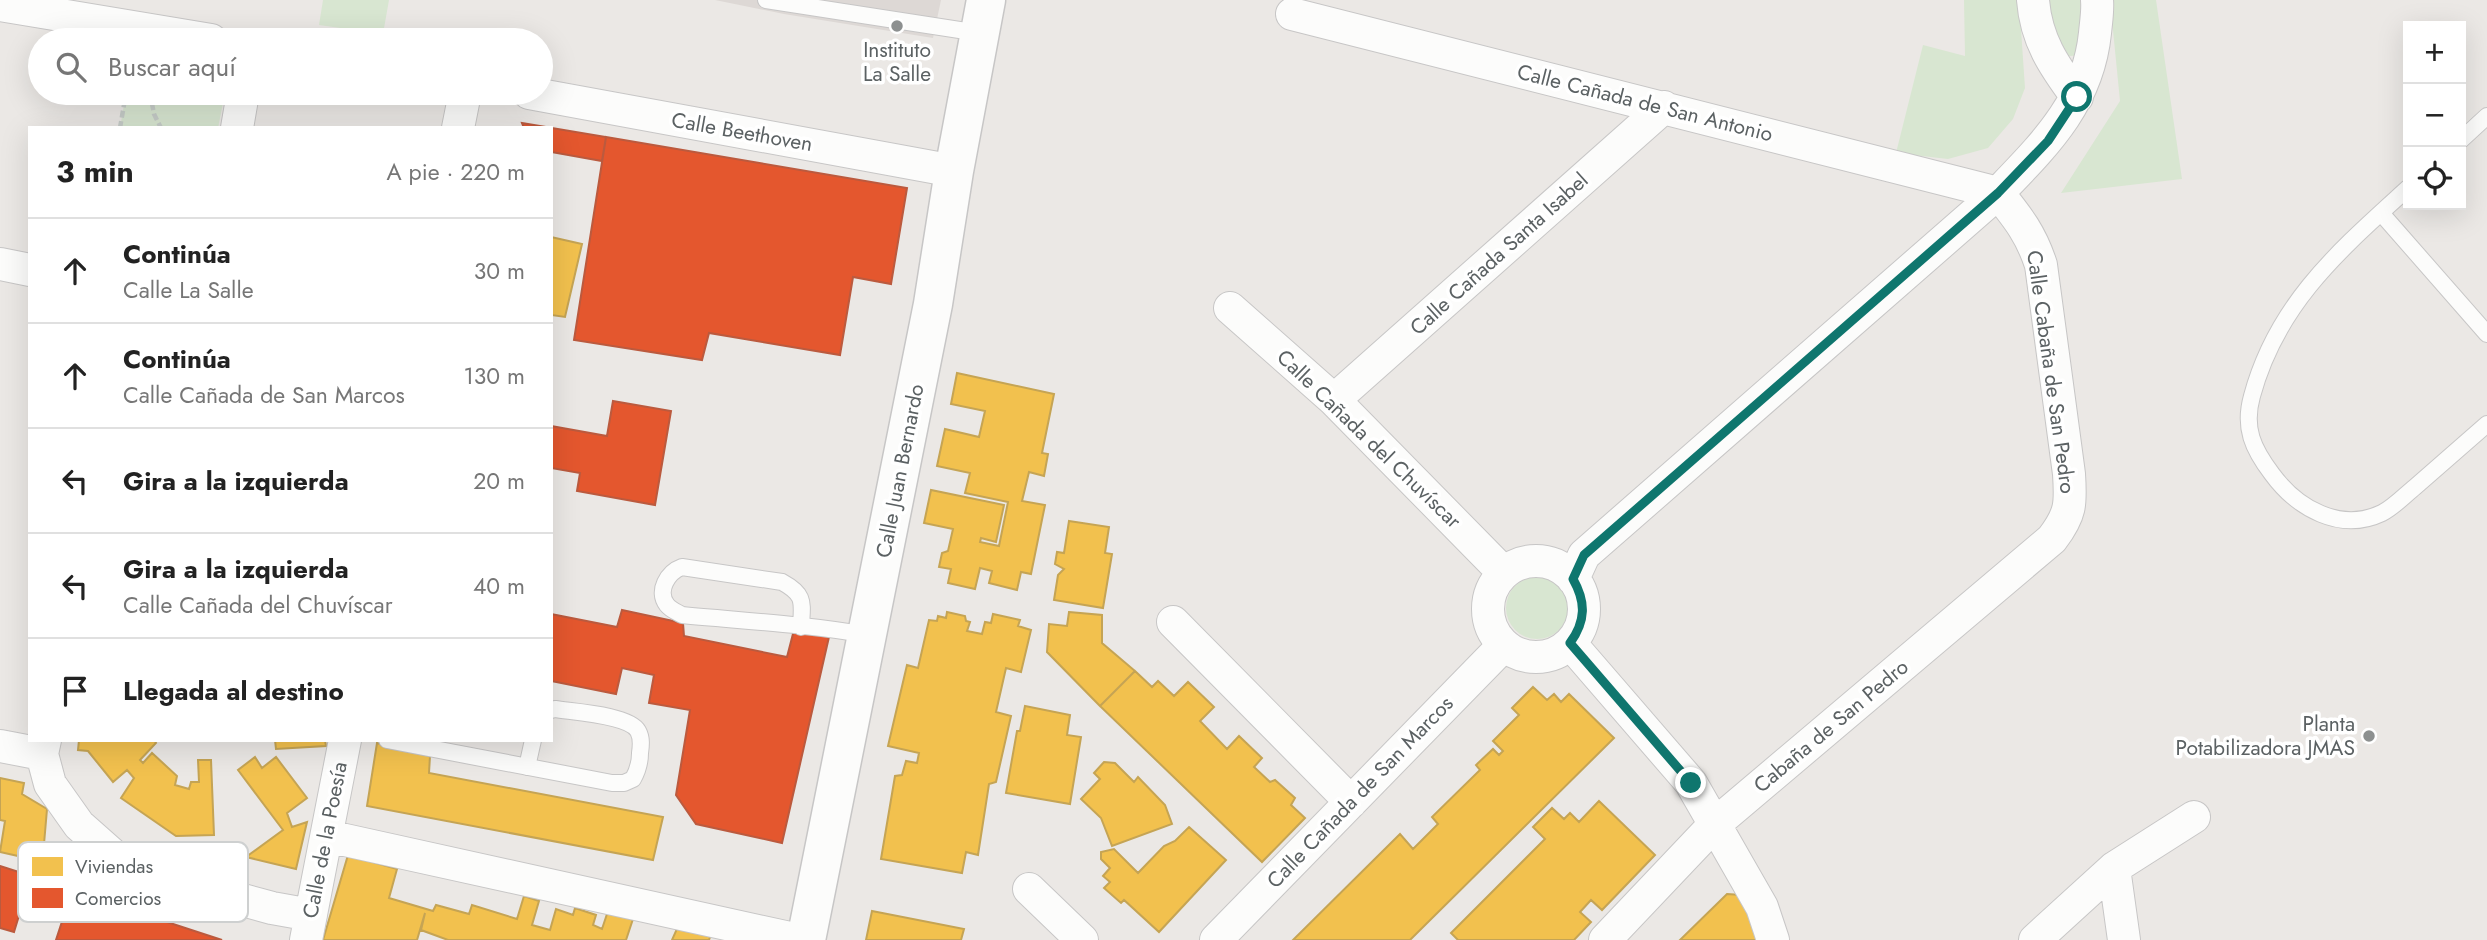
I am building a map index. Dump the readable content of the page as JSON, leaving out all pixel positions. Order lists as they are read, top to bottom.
{
  "streets": {
    "street": [
      "Calle Cañada de San Antonio",
      "Calle Beethoven",
      "Calle Cañada Santa Isabel",
      "Calle Cabaña de San Pedro",
      "Calle Cañada del Chuvíscar",
      "Calle Juan Bernardo",
      "Cabaña de San Pedro",
      "Calle Cañada de San Marcos",
      "Calle de la Poesía"
    ]
  },
  "crossings": [
    ["Calle Cañada de San Antonio", "Calle Cañada Santa Isabel"],
    ["Calle Cañada de San Antonio", "Calle Cabaña de San Pedro"],
    ["Calle Beethoven", "Calle Juan Bernardo"],
    ["Calle Cañada Santa Isabel", "Calle Cañada del Chuvíscar"],
    ["Calle Cabaña de San Pedro", "Cabaña de San Pedro"],
    ["Calle Cañada del Chuvíscar", "Calle Cañada de San Marcos"]
  ],
  "places": ["Instituto La Salle", "Planta Potabilizadora JMAS"],
  "legend": ["Viviendas", "Comercios"],
  "page": {
    "map_buttons": ["+", "−"],
    "search": "Buscar aquí",
    "heading": ["3 min", "A pie · 220 m"],
    "list": [
      ["Continúa", "Calle La Salle", "30 m"],
      ["Continúa", "Calle Cañada de San Marcos", "130 m"],
      ["Gira a la izquierda", "20 m"],
      ["Gira a la izquierda", "Calle Cañada del Chuvíscar", "40 m"],
      "Llegada al destino"
    ]
  }
}
